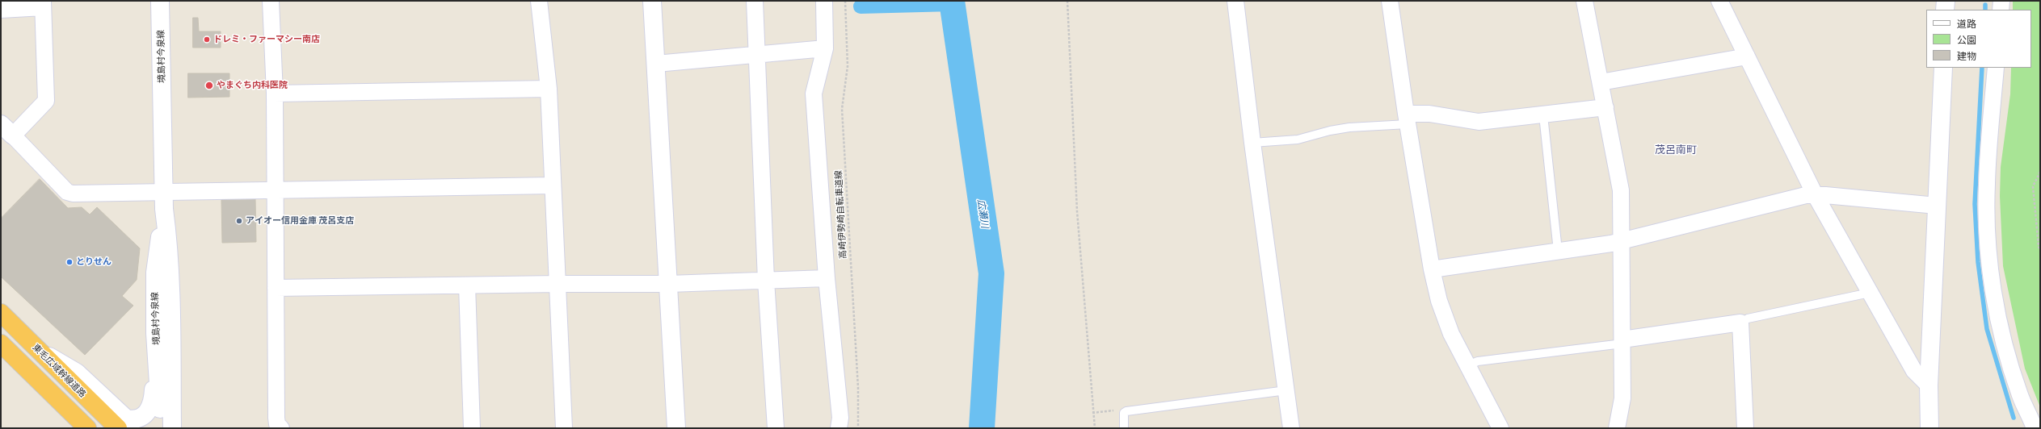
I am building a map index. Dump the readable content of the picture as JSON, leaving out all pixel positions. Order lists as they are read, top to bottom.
{
  "streets": {
    "highway": ["東毛広域幹線道路"],
    "main road": ["境島村今泉線"],
    "path": ["高崎伊勢崎自転車道線"]
  },
  "districts": ["茂呂南町"],
  "water": ["広瀬川"],
  "places": [
    "ドレミ・ファーマシー南店",
    "やまぐち内科医院",
    "アイオー信用金庫 茂呂支店",
    "とりせん"
  ],
  "legend": ["道路", "公園", "建物"]
}
